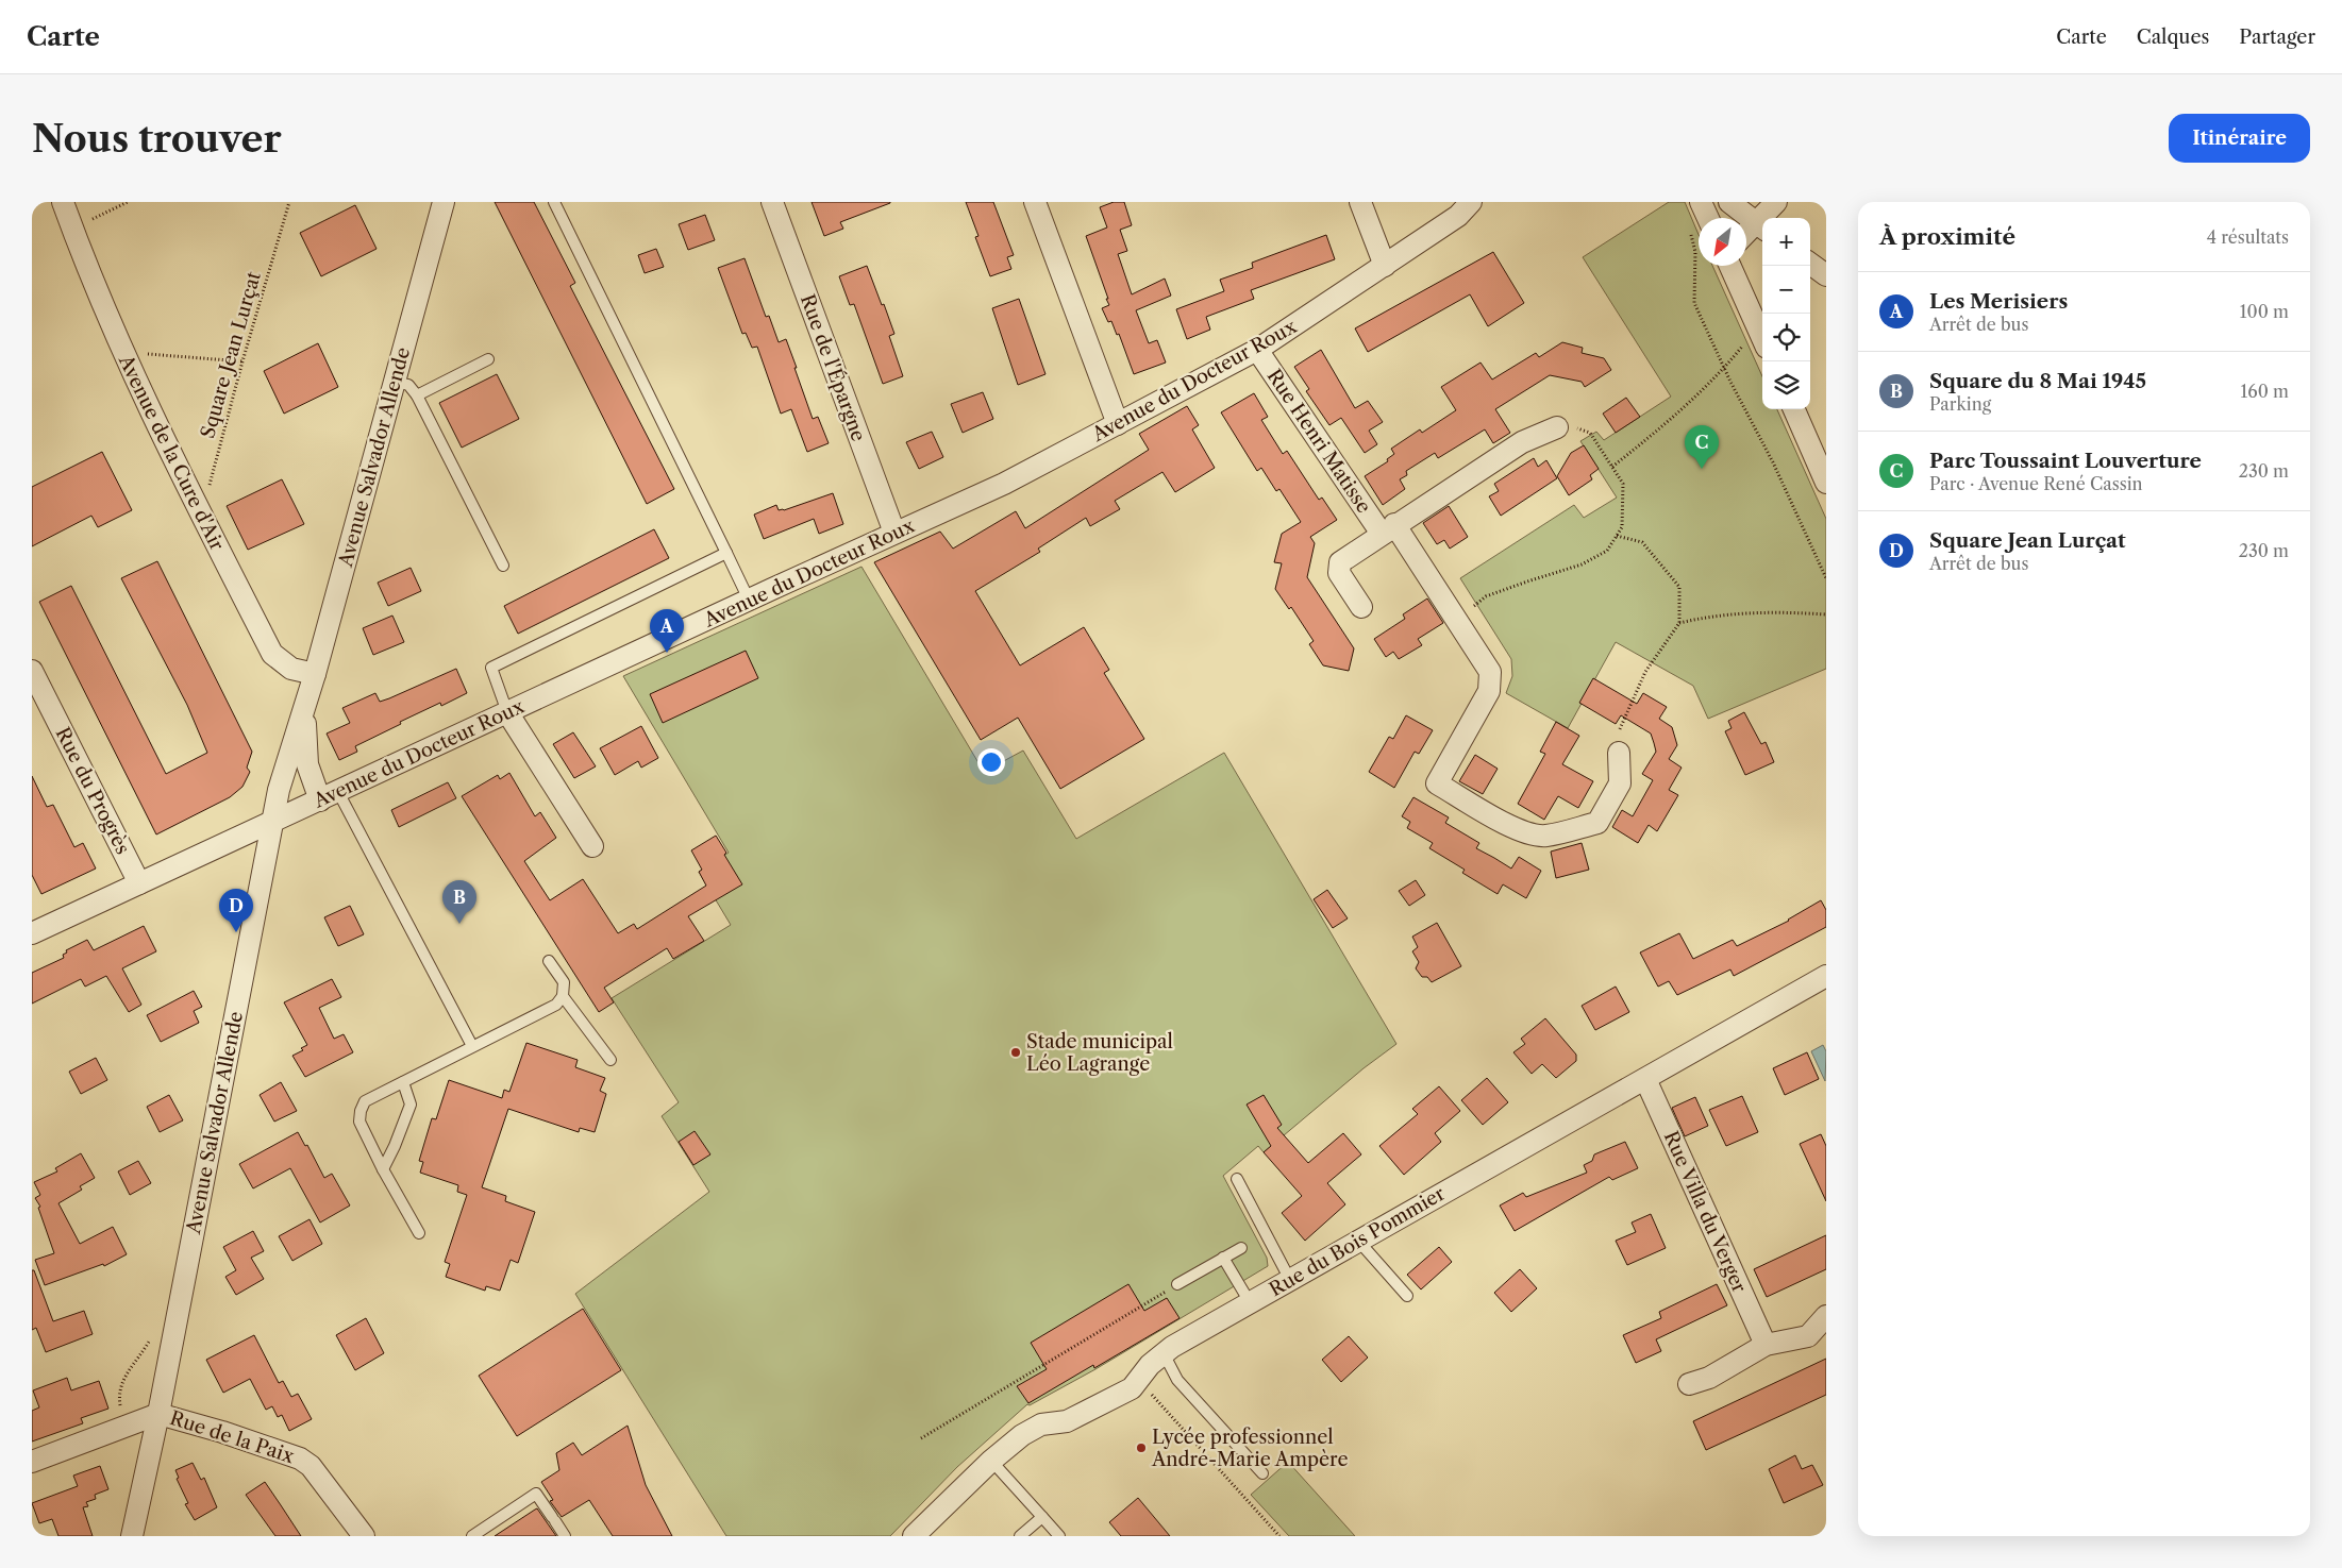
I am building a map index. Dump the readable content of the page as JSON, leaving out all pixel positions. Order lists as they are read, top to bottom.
{
  "streets": {
    "street": [
      "Rue de l'Épargne",
      "Avenue du Docteur Roux",
      "Rue Henri Matisse",
      "Avenue de la Cure d'Air",
      "Avenue Salvador Allende",
      "Rue du Progrès",
      "Rue Villa du Verger",
      "Rue du Bois Pommier",
      "Rue de la Paix"
    ],
    "path": ["Square Jean Lurçat"]
  },
  "crossings": [
    ["Square Jean Lurçat", "Avenue de la Cure d'Air"],
    ["Rue de l'Épargne", "Avenue du Docteur Roux"],
    ["Avenue du Docteur Roux", "Rue Henri Matisse"],
    ["Avenue du Docteur Roux", "Avenue Salvador Allende"],
    ["Avenue du Docteur Roux", "Rue du Progrès"],
    ["Avenue de la Cure d'Air", "Avenue Salvador Allende"],
    ["Avenue Salvador Allende", "Rue de la Paix"],
    ["Rue Villa du Verger", "Rue du Bois Pommier"]
  ],
  "places": ["Stade municipal Léo Lagrange", "Lycée professionnel André-Marie Ampère"],
  "north": "bottom left",
  "page": {
    "header": "Carte",
    "nav": ["Carte", "Calques", "Partager"],
    "buttons": "Itinéraire",
    "title": "Nous trouver",
    "heading": ["À proximité", "4 résultats"],
    "map_buttons": ["+", "−"],
    "list": [
      {
        "mark": "A",
        "name": "Les Merisiers",
        "note": "Arrêt de bus",
        "value": "100 m"
      },
      {
        "mark": "B",
        "name": "Square du 8 Mai 1945",
        "note": "Parking",
        "value": "160 m"
      },
      {
        "mark": "C",
        "name": "Parc Toussaint Louverture",
        "note": "Parc · Avenue René Cassin",
        "value": "230 m"
      },
      {
        "mark": "D",
        "name": "Square Jean Lurçat",
        "note": "Arrêt de bus",
        "value": "230 m"
      }
    ],
    "pins": [
      "C",
      "A",
      "B",
      "D"
    ]
  }
}
